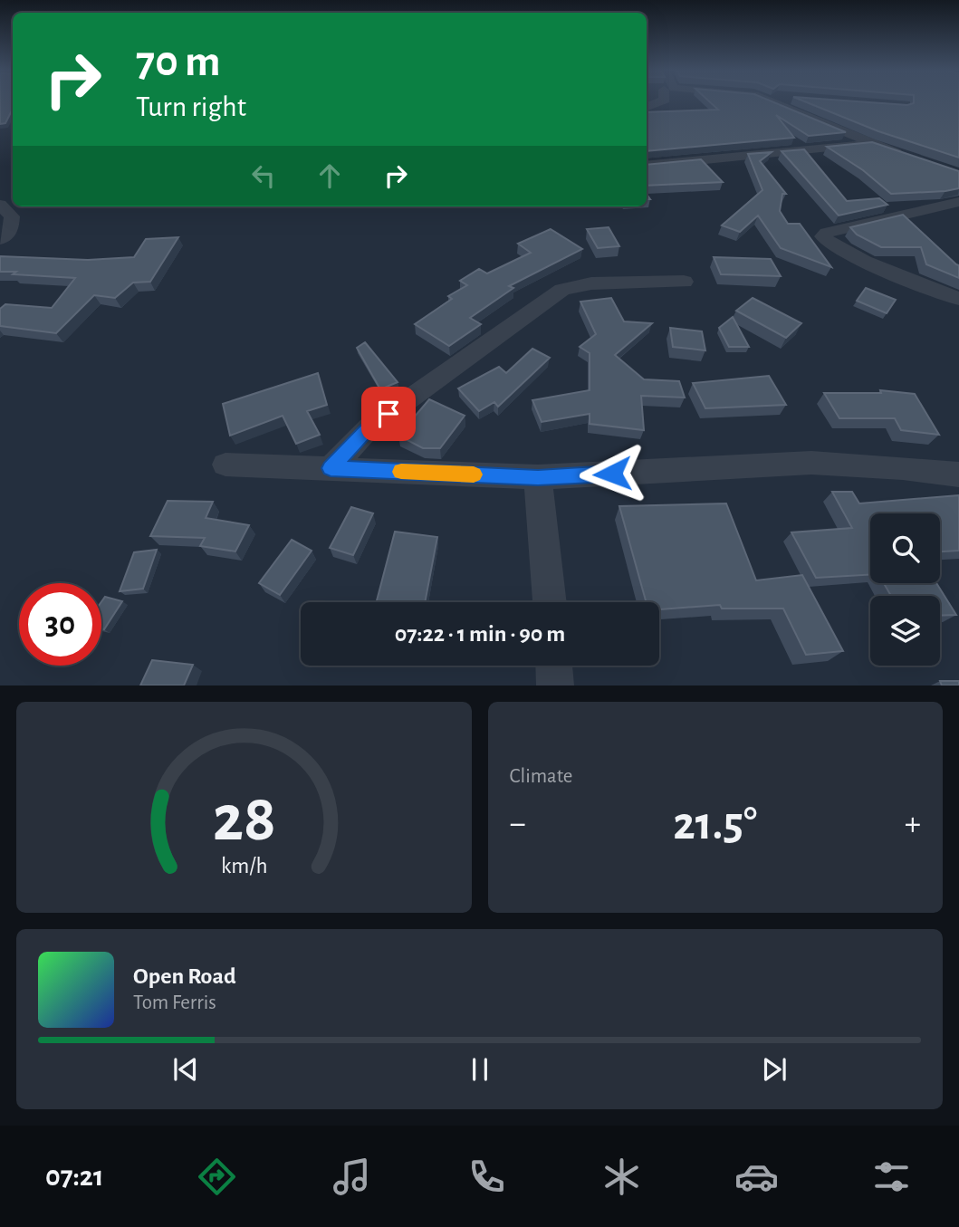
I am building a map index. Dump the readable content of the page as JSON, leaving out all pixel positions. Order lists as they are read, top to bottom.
{
  "page": {
    "turn": ["70 m", "Turn right"],
    "limit": "30",
    "trip": "07:22 · 1 min · 90 m",
    "tile": "Climate",
    "heat": ["−", "21.5°", "+"],
    "song": ["Open Road", "Tom Ferris"],
    "tabs": "07:21",
    "gauge": ["28", "km/h"]
  }
}
